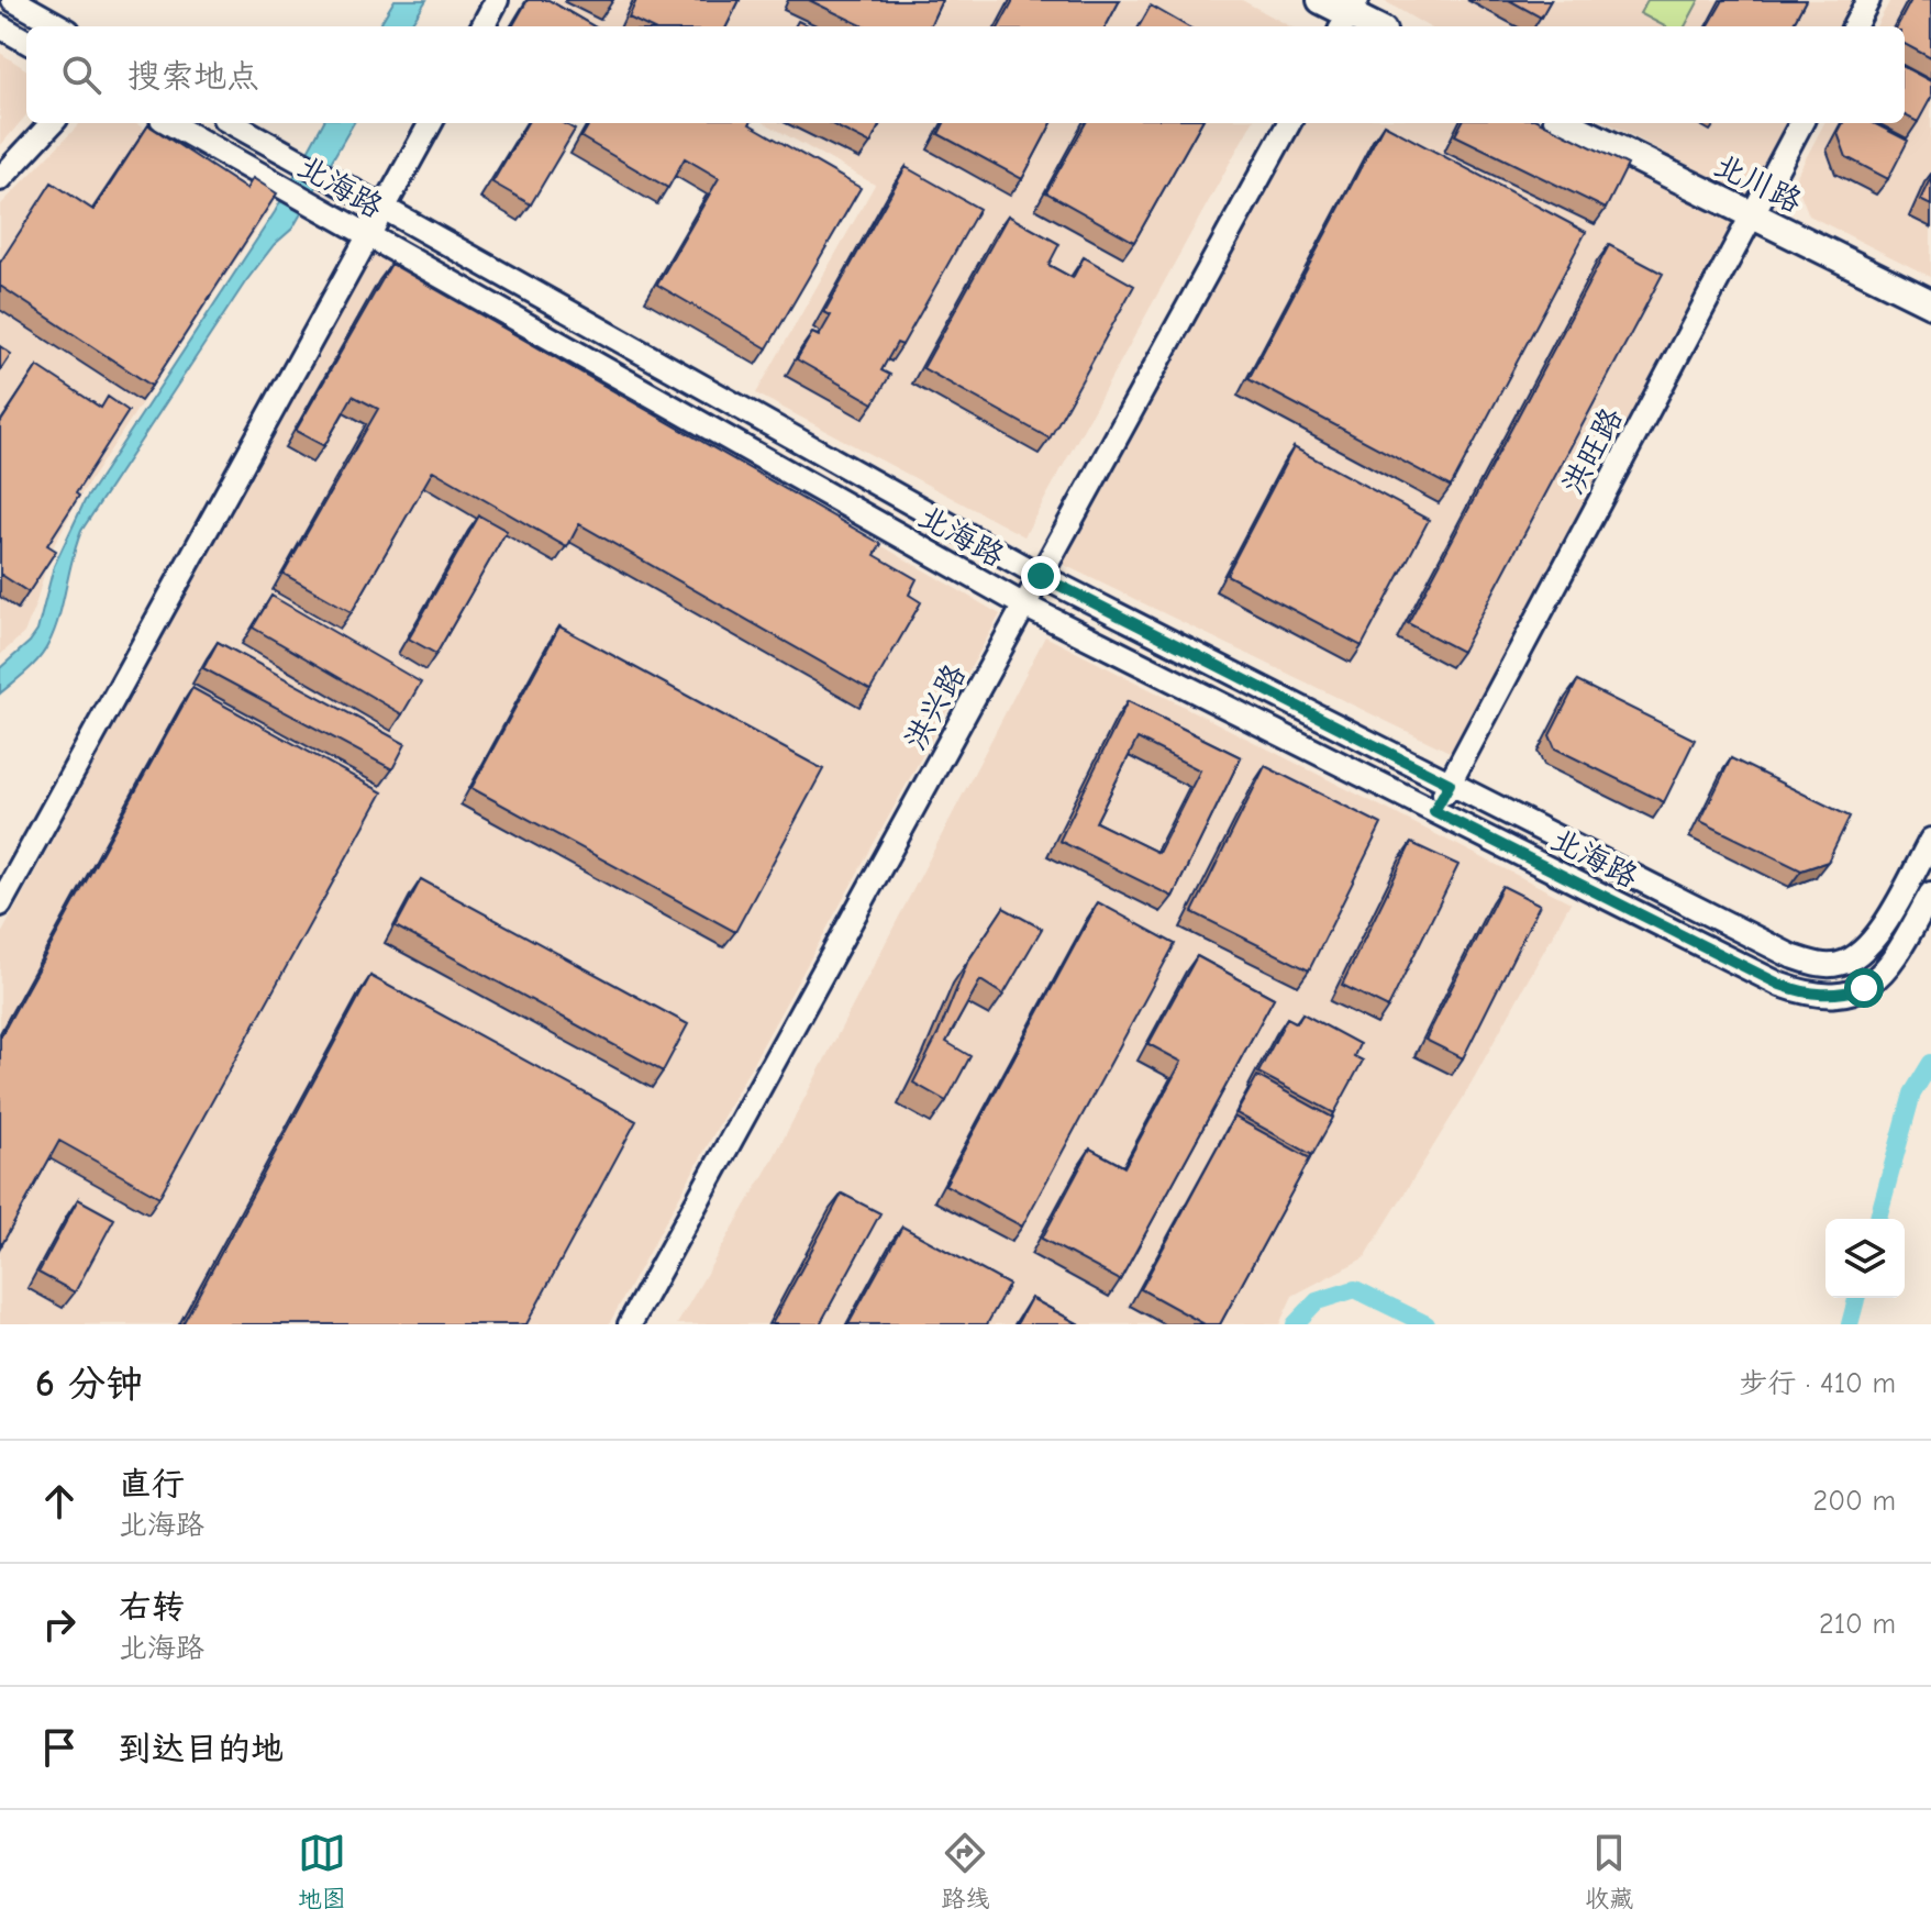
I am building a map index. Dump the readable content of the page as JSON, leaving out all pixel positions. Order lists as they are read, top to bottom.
{
  "streets": {
    "main road": ["北川路"],
    "street": ["北海路", "洪旺路", "洪兴路"]
  },
  "crossings": [
    ["北川路", "洪旺路"],
    ["北海路", "洪旺路"],
    ["北海路", "洪兴路"]
  ],
  "page": {
    "search": "搜索地点",
    "heading": ["6 分钟", "步行 · 410 m"],
    "list": [
      ["直行", "北海路", "200 m"],
      ["右转", "北海路", "210 m"],
      "到达目的地"
    ],
    "nav": ["地图", "路线", "收藏"]
  }
}
